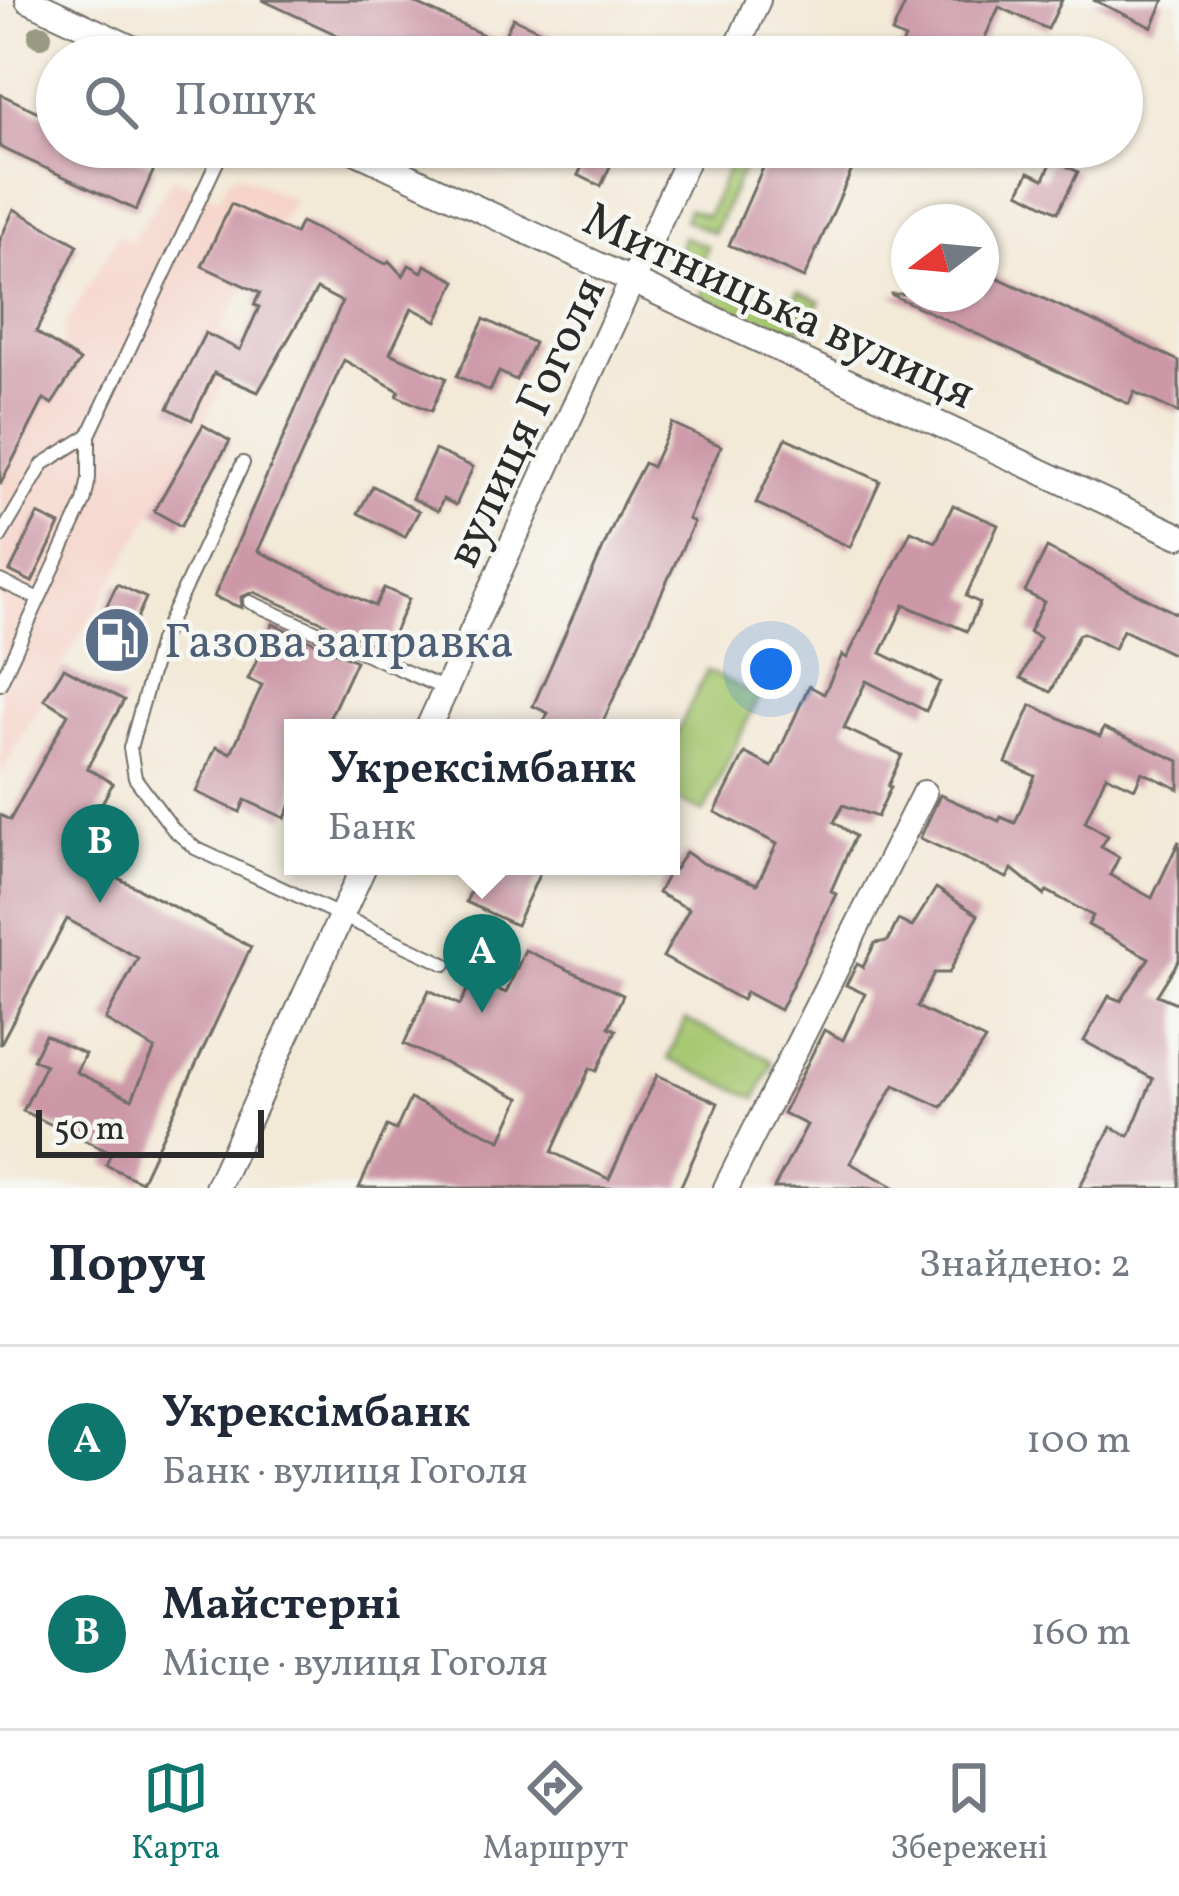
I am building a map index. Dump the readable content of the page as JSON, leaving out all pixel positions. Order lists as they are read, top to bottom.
{
  "streets": {
    "street": ["Митницька вулиця", "вулиця Гоголя"]
  },
  "crossings": [
    ["Митницька вулиця", "вулиця Гоголя"]
  ],
  "places": {
    "fuel station": ["Газова заправка"]
  },
  "scale_bar": "50 m",
  "north": "left",
  "page": {
    "search": "Пошук",
    "popup": ["Укрексімбанк", "Банк"],
    "pins": ["B", "A"],
    "scale": "50 m",
    "heading": ["Поруч", "Знайдено: 2"],
    "list": [
      {
        "mark": "A",
        "name": "Укрексімбанк",
        "note": "Банк · вулиця Гоголя",
        "value": "100 m"
      },
      {
        "mark": "B",
        "name": "Майстерні",
        "note": "Місце · вулиця Гоголя",
        "value": "160 m"
      }
    ],
    "nav": ["Карта", "Маршрут", "Збережені"]
  }
}
